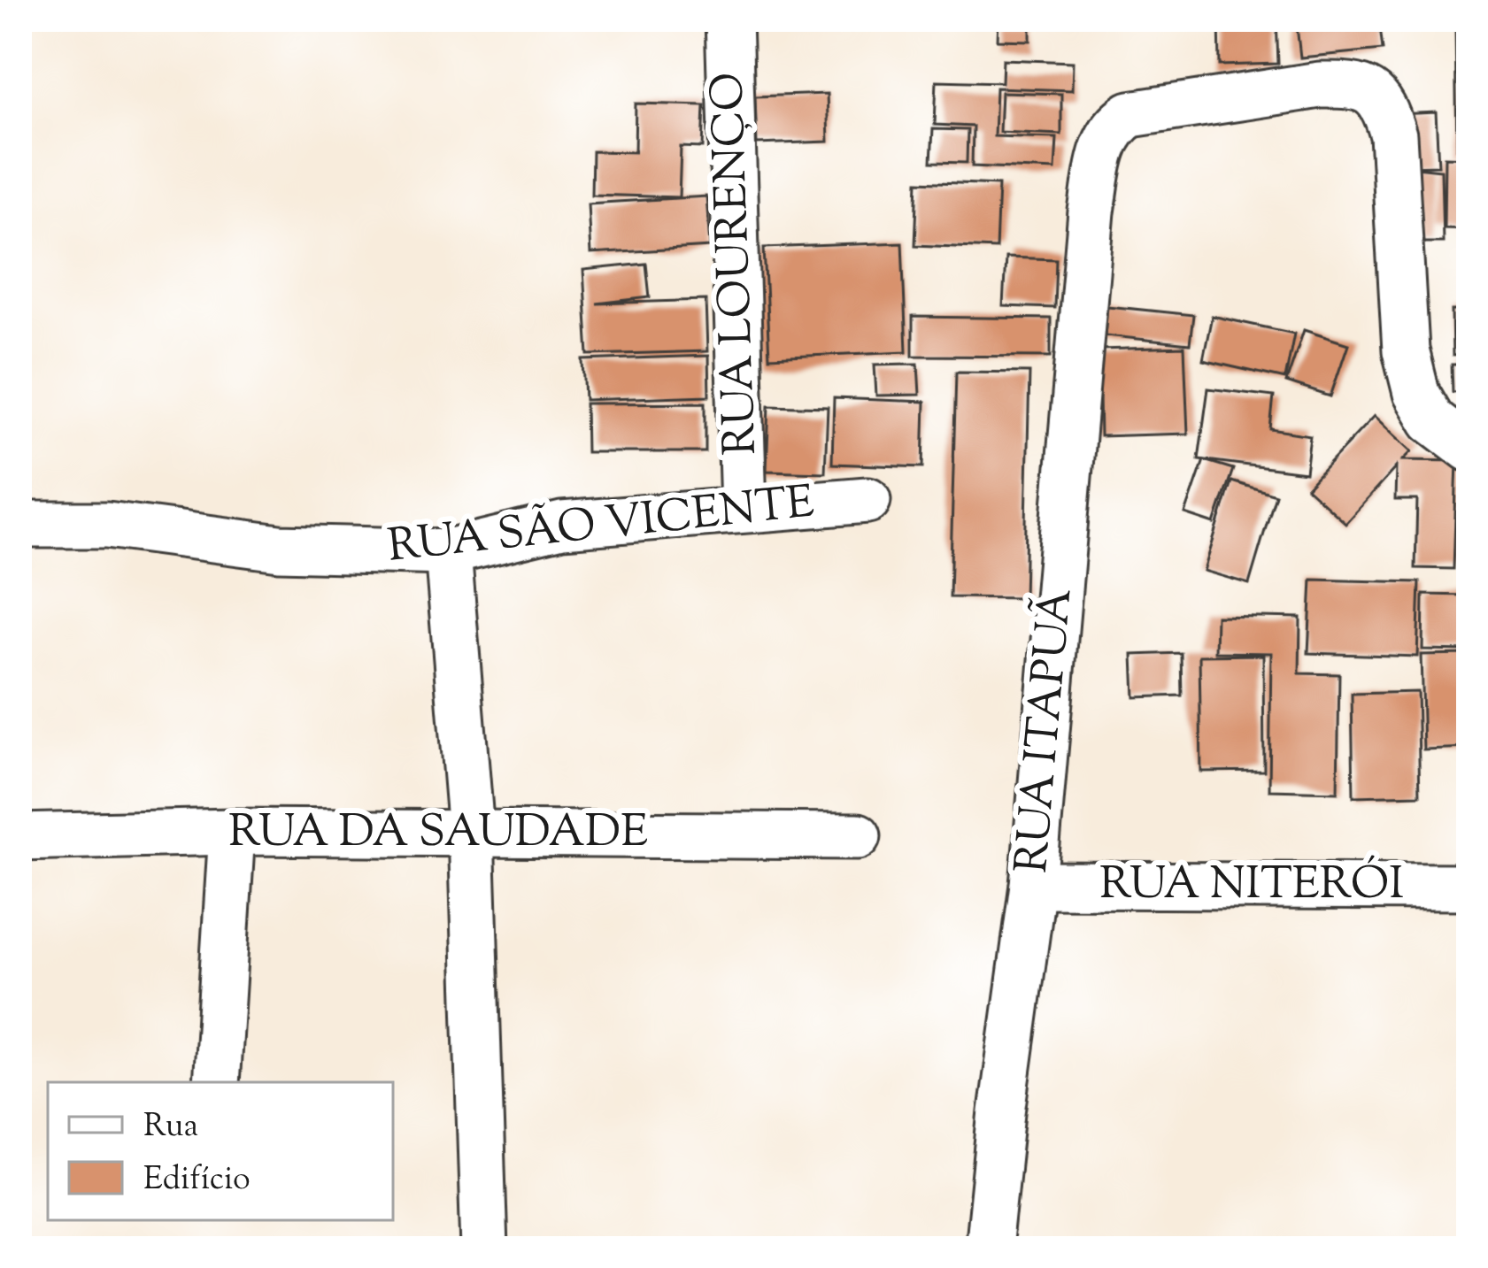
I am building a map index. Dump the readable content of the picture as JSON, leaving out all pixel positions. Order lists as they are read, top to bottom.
{
  "streets": {
    "street": [
      "RUA LOURENÇO",
      "RUA SÃO VICENTE",
      "RUA ITAPUÃ",
      "RUA DA SAUDADE",
      "RUA NITERÓI"
    ]
  },
  "crossings": [
    ["RUA LOURENÇO", "RUA SÃO VICENTE"],
    ["RUA ITAPUÃ", "RUA NITERÓI"]
  ],
  "legend": ["Rua", "Edifício"]
}
